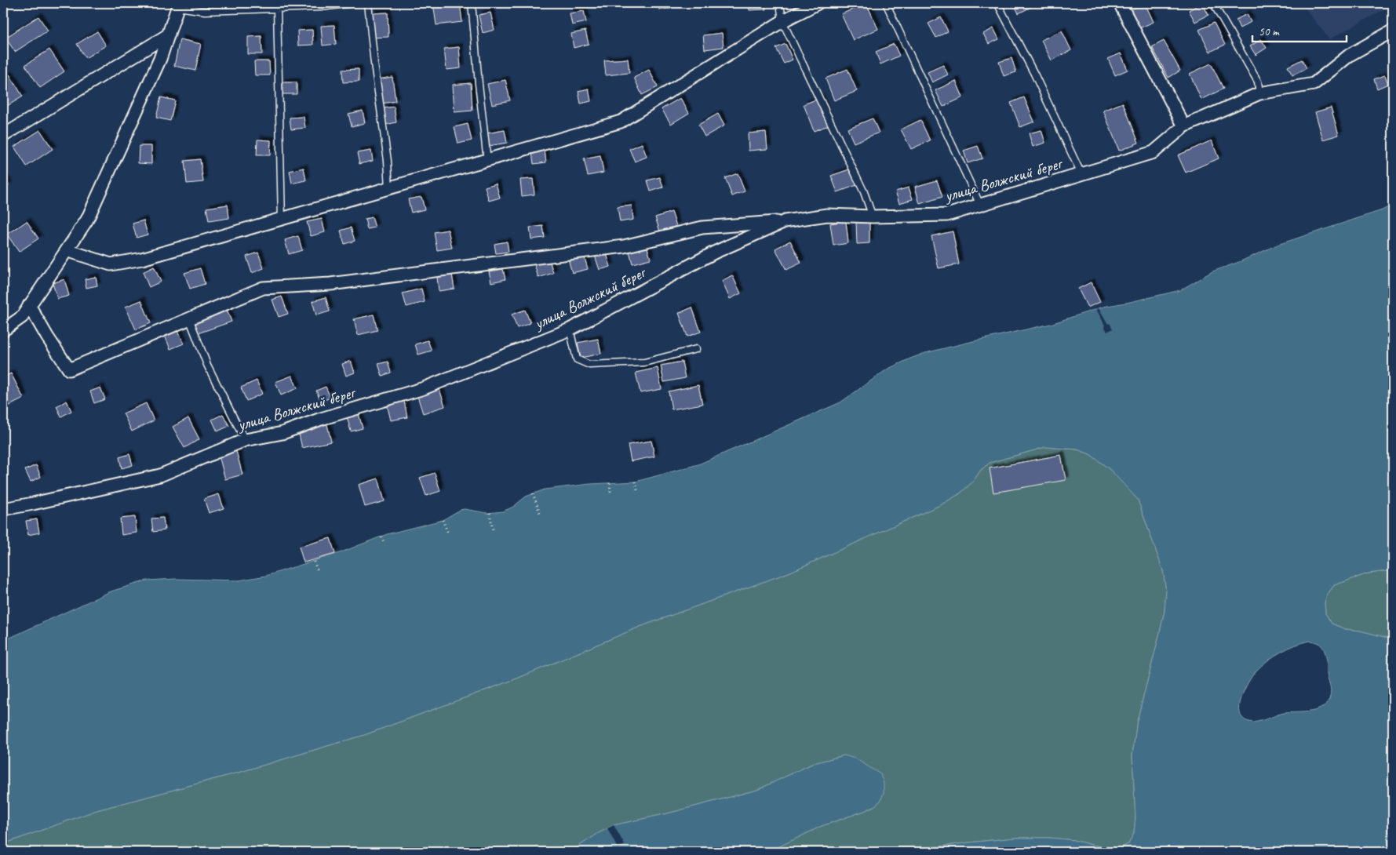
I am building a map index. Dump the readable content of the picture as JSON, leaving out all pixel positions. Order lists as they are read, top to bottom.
{
  "streets": {
    "street": ["улица Волжский берег"]
  },
  "scale_bar": "50 m"
}
